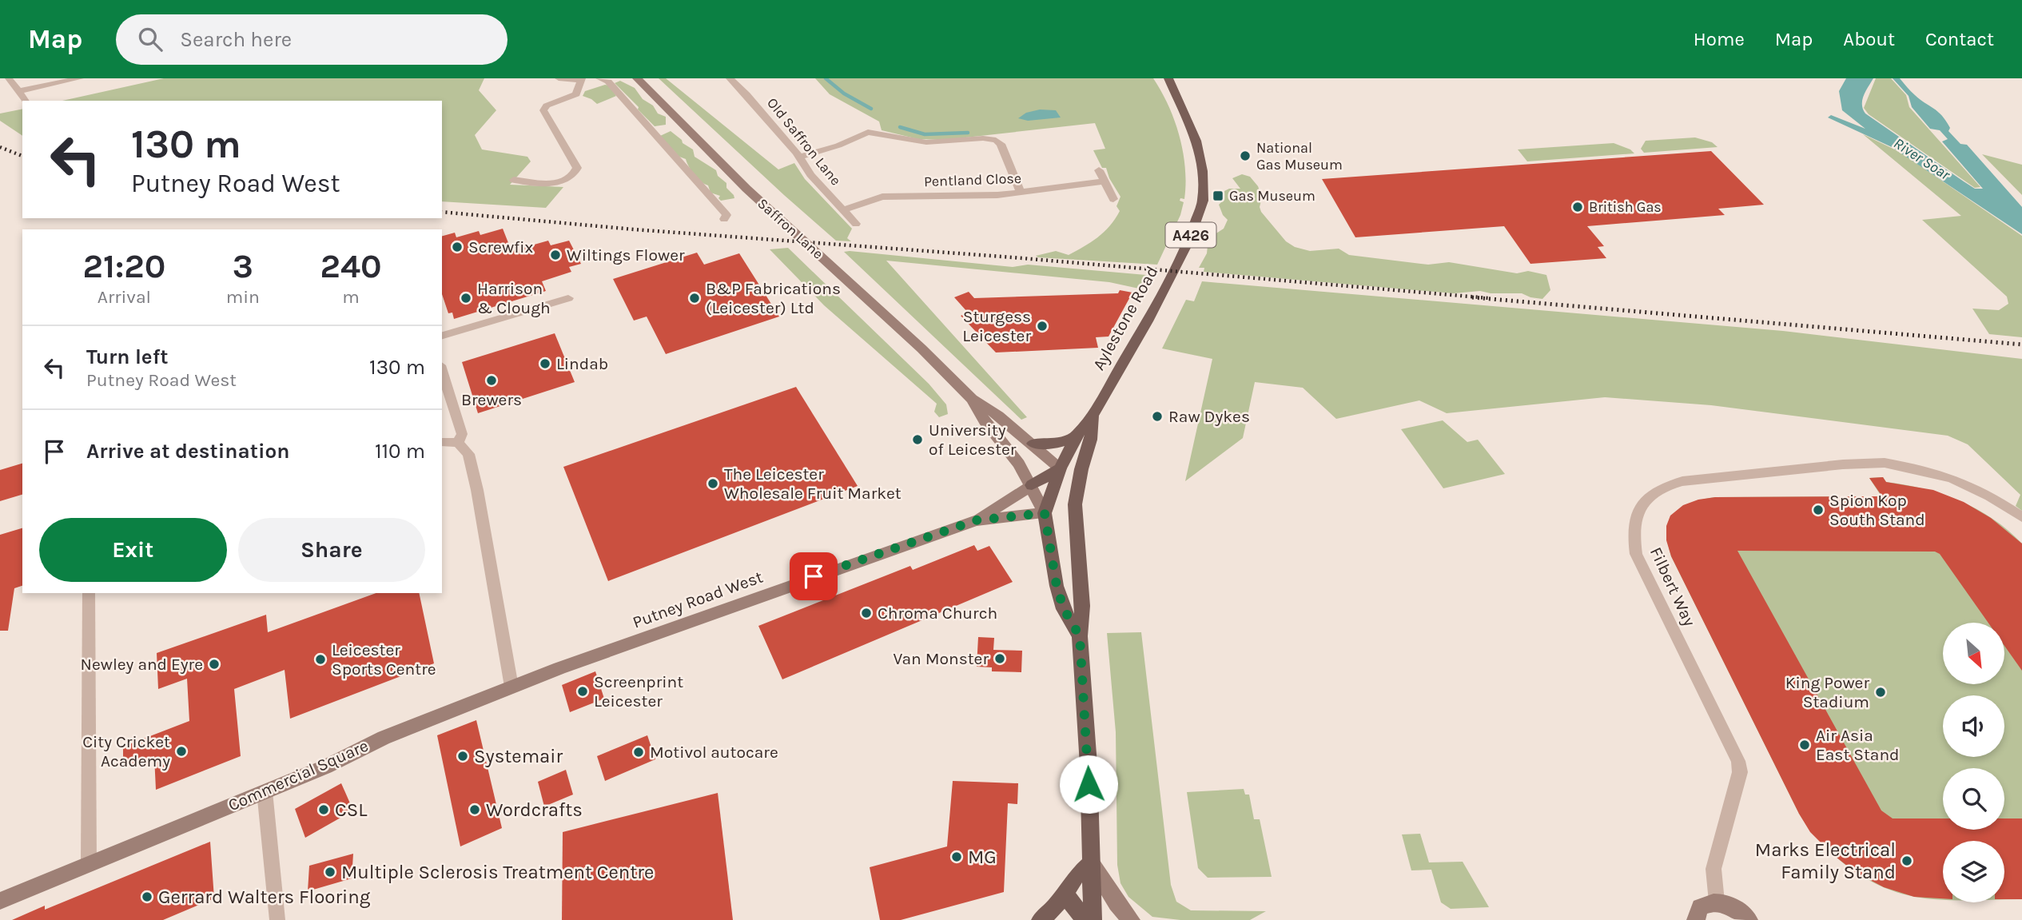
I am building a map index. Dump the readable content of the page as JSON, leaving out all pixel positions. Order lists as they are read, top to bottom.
{
  "streets": {
    "main road": [
      "Saffron Lane",
      "A426",
      "Aylestone Road",
      "Putney Road West",
      "Commercial Square"
    ],
    "street": ["Old Saffron Lane", "Pentland Close", "Filbert Way"]
  },
  "crossings": [
    ["Old Saffron Lane", "Pentland Close"],
    ["Saffron Lane", "Aylestone Road"],
    ["Saffron Lane", "Putney Road West"],
    ["Aylestone Road", "Putney Road West"],
    ["Putney Road West", "Commercial Square"]
  ],
  "water": ["River Soar"],
  "places": {
    "other": [
      "National Gas Museum",
      "British Gas",
      "Screwfix",
      "Wiltings Flower",
      "Harrison & Clough",
      "B&P Fabrications (Leicester) Ltd",
      "Sturgess Leicester",
      "Lindab",
      "Brewers",
      "Raw Dykes",
      "University of Leicester",
      "The Leicester Wholesale Fruit Market",
      "Spion Kop South Stand",
      "Chroma Church",
      "Van Monster",
      "Leicester Sports Centre",
      "Newley and Eyre",
      "Screenprint Leicester",
      "King Power Stadium",
      "Air Asia East Stand",
      "City Cricket Academy",
      "Motivol autocare",
      "Systemair",
      "CSL",
      "Wordcrafts",
      "MG",
      "Marks Electrical Family Stand",
      "Multiple Sclerosis Treatment Centre",
      "Gerrard Walters Flooring"
    ],
    "transit": ["Gas Museum"]
  },
  "north": "bottom right",
  "page": {
    "header": "Map",
    "search": "Search here",
    "nav": [
      "Home",
      "Map",
      "About",
      "Contact"
    ],
    "turn": ["130 m", "Putney Road West"],
    "eta": [
      "21:20",
      "Arrival",
      "3",
      "min",
      "240",
      "m"
    ],
    "list": [
      {
        "name": "Turn left",
        "note": "Putney Road West",
        "value": "130 m"
      },
      {
        "name": "Arrive at destination",
        "value": "110 m"
      }
    ],
    "buttons": ["Exit", "Share"]
  }
}
